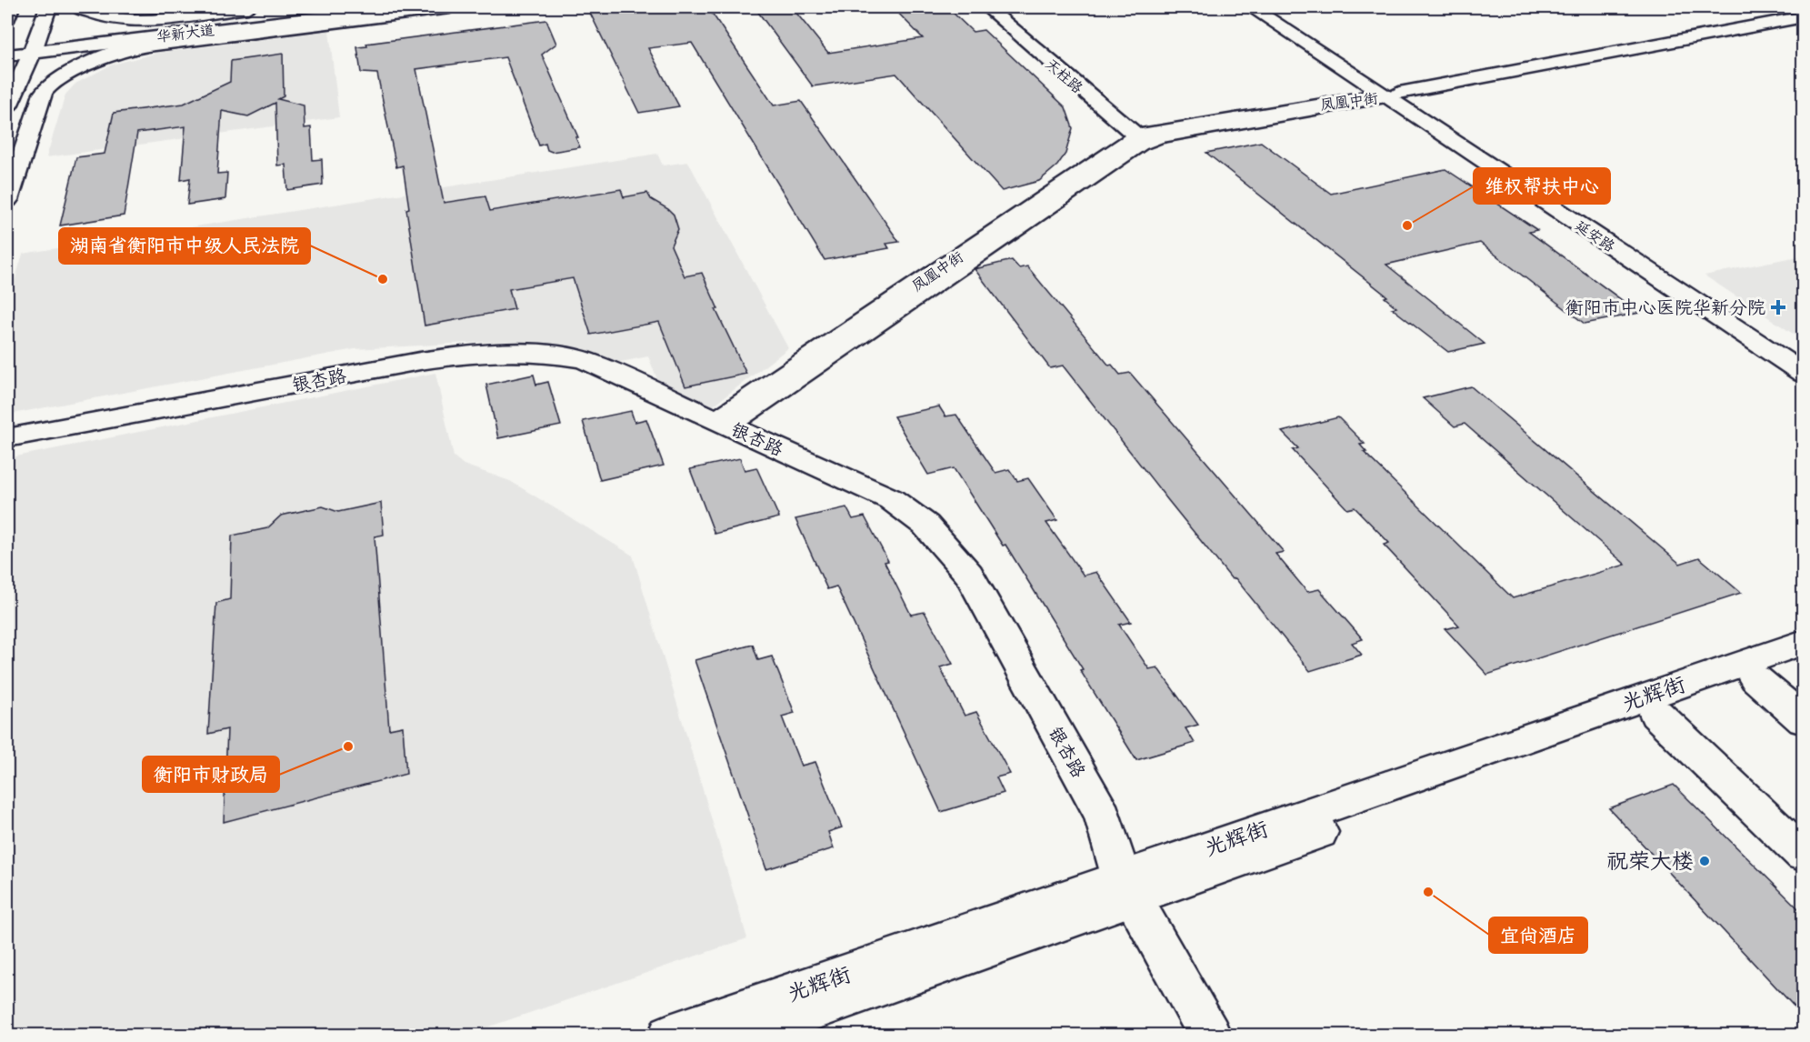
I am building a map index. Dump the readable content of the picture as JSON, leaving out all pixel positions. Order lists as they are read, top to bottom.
{
  "streets": {
    "main road": [
      "华新大道",
      "天柱路",
      "凤凰中街",
      "延安路",
      "银杏路",
      "光辉街"
    ]
  },
  "crossings": [
    ["天柱路", "凤凰中街"],
    ["凤凰中街", "延安路"],
    ["凤凰中街", "银杏路"],
    ["银杏路", "光辉街"]
  ],
  "places": {
    "other": [
      "维权帮扶中心",
      "湖南省衡阳市中级人民法院",
      "衡阳市财政局",
      "祝荣大楼",
      "宜尚酒店"
    ],
    "health": ["衡阳市中心医院华新分院"]
  }
}
